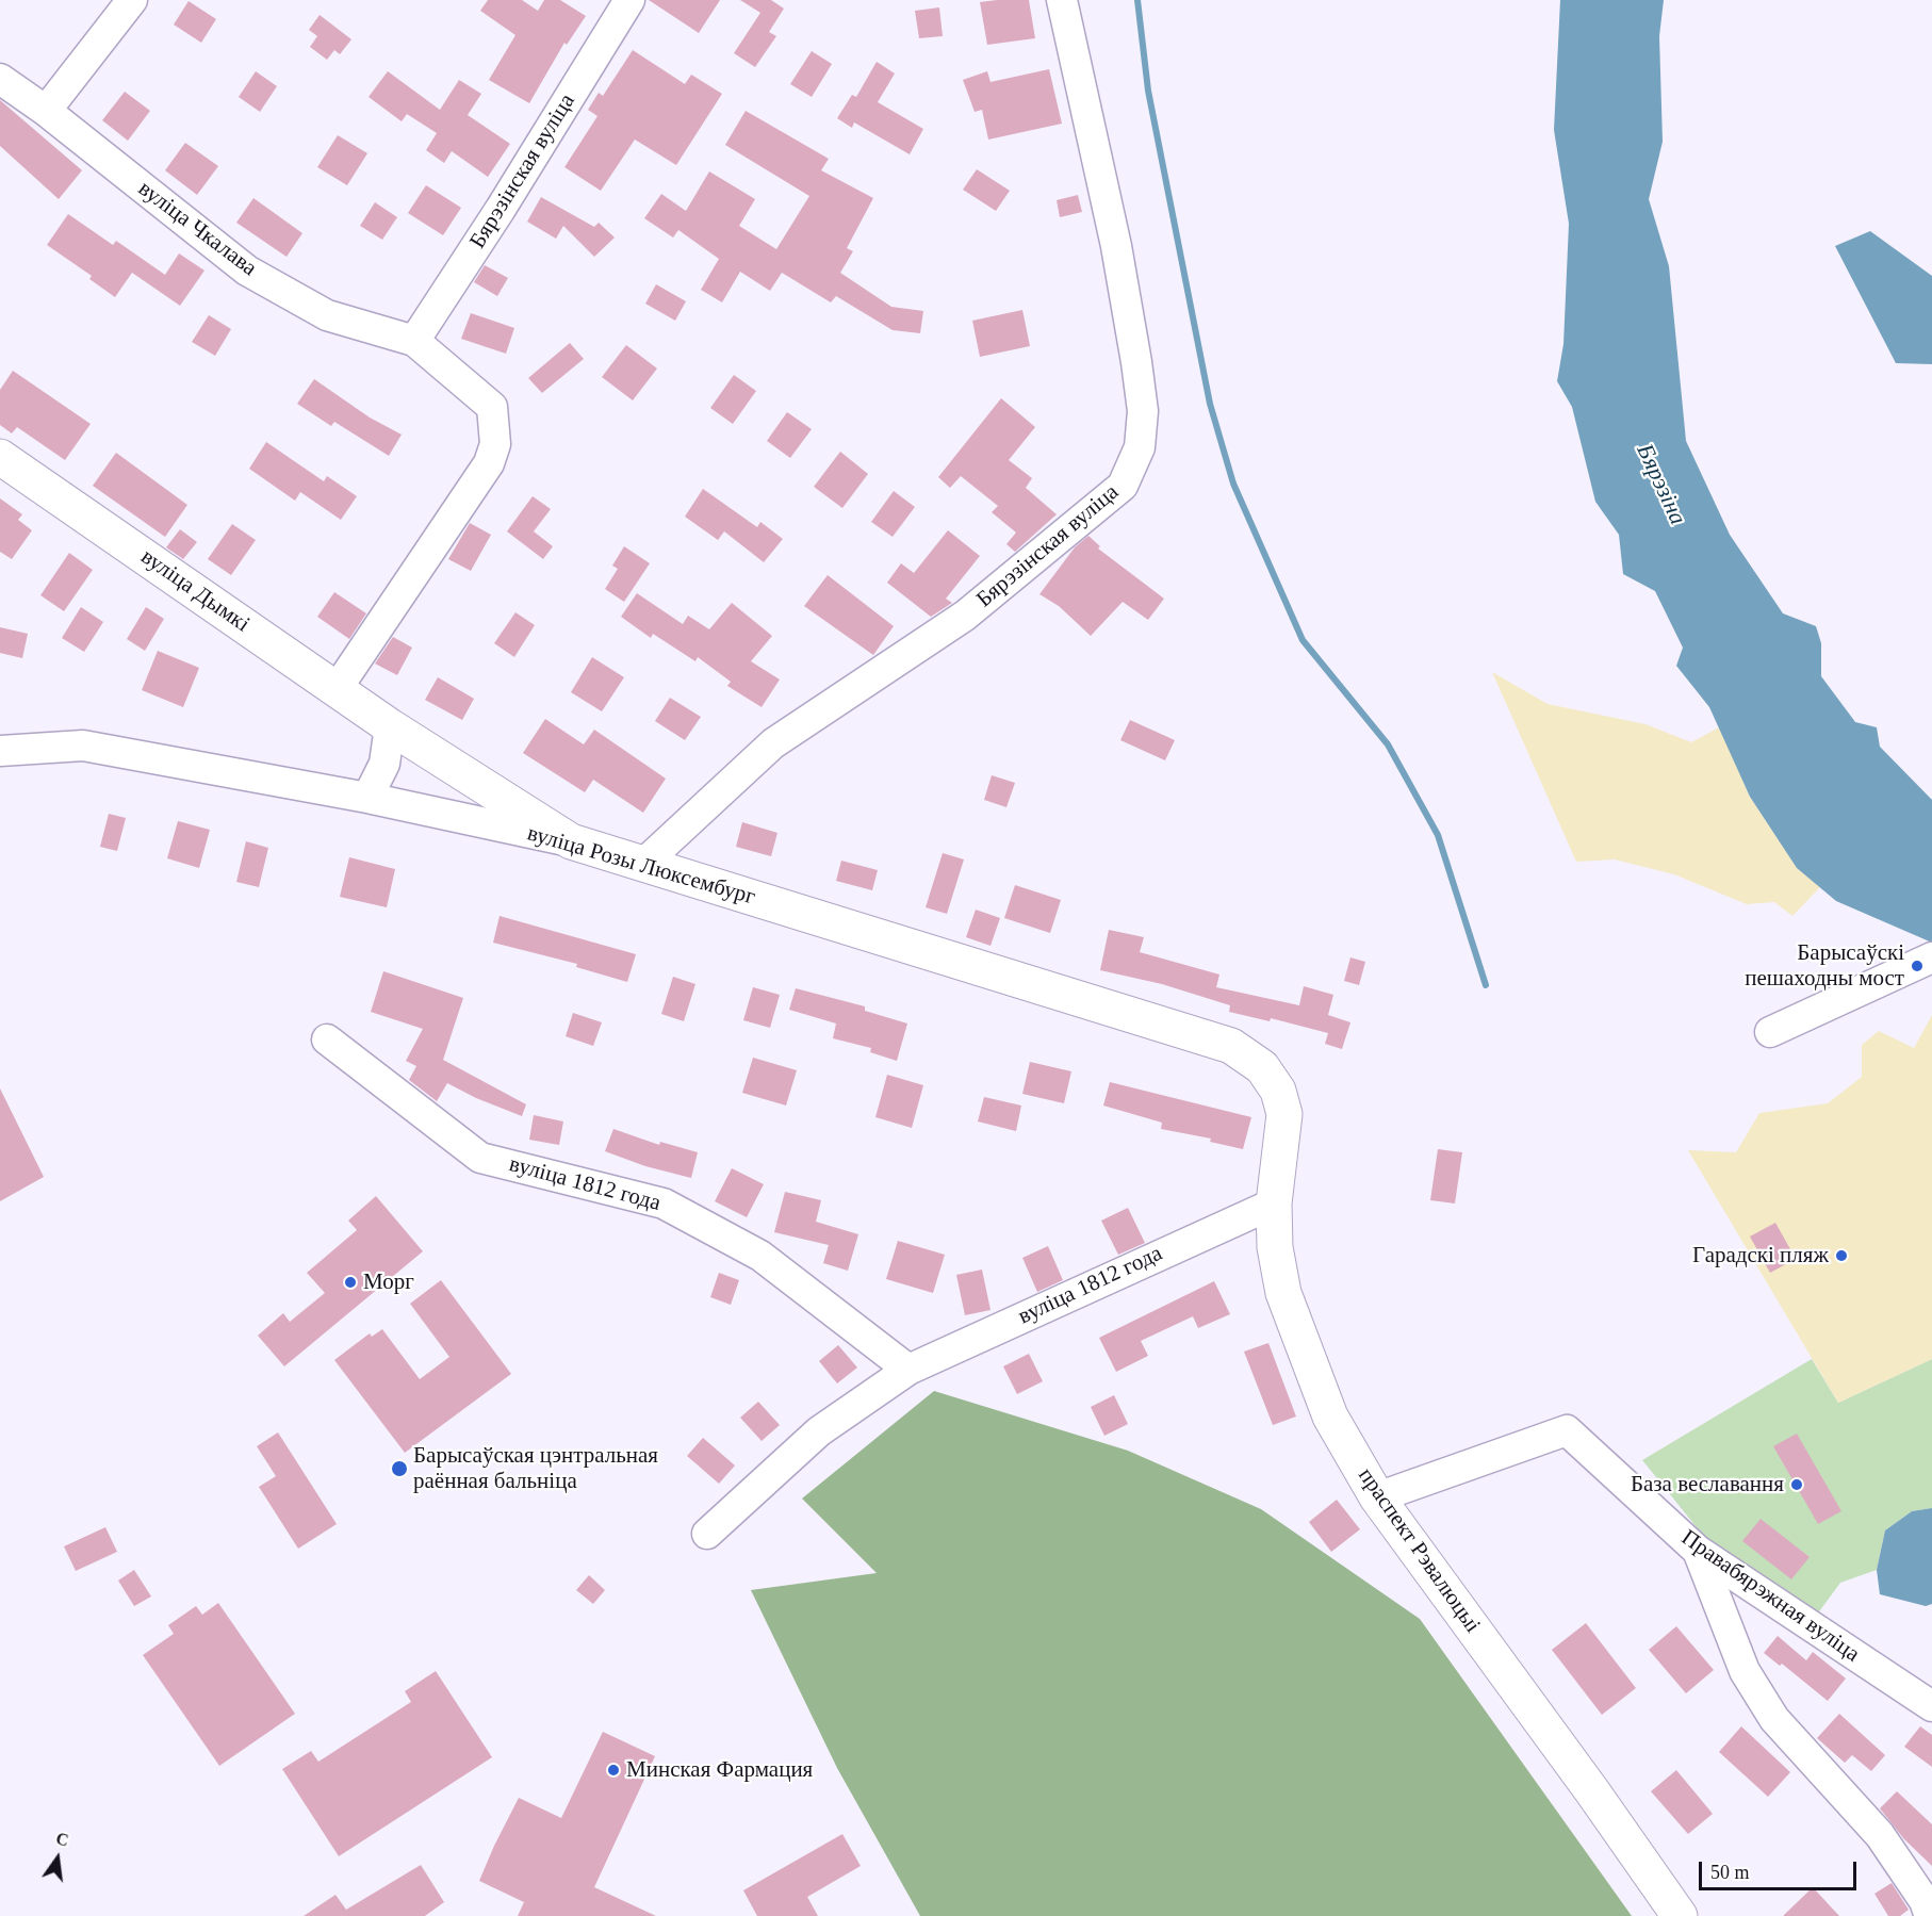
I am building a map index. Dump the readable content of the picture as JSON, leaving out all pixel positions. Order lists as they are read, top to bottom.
{
  "streets": {
    "main road": ["вуліца Дымкі", "вуліца Розы Люксембург", "праспект Рэвалюцыі"],
    "street": [
      "Бярэзінская вуліца",
      "вуліца Чкалава",
      "вуліца 1812 года",
      "Правабярэжная вуліца"
    ]
  },
  "crossings": [
    ["Бярэзінская вуліца", "вуліца Чкалава"],
    ["Бярэзінская вуліца", "вуліца Розы Люксембург"],
    ["вуліца Дымкі", "вуліца Розы Люксембург"],
    ["вуліца Розы Люксембург", "праспект Рэвалюцыі"],
    ["вуліца 1812 года", "праспект Рэвалюцыі"],
    ["праспект Рэвалюцыі", "Правабярэжная вуліца"]
  ],
  "water": ["Бярэзіна"],
  "places": [
    "Барысаўскі пешаходны мост",
    "Гарадскі пляж",
    "Морг",
    "Барысаўская цэнтральная раённая бальніца",
    "База веславання",
    "Минская Фармация"
  ],
  "scale_bar": "50 m",
  "north": "top"
}
